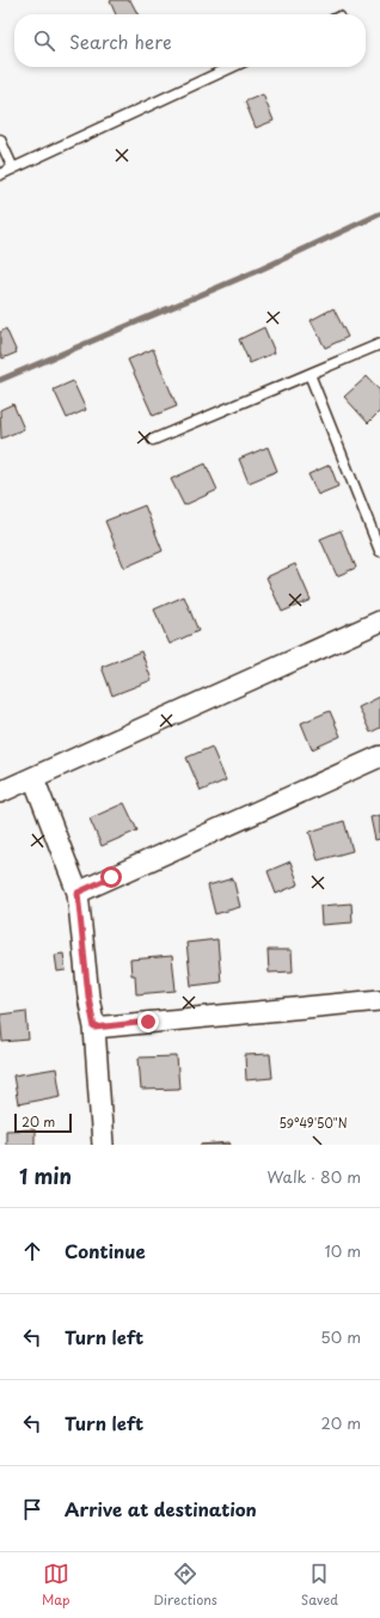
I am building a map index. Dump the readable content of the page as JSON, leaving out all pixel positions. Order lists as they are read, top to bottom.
{
  "scale_bar": "20 m",
  "page": {
    "search": "Search here",
    "scale": "20 m",
    "heading": ["1 min", "Walk · 80 m"],
    "list": [
      ["Continue", "10 m"],
      ["Turn left", "50 m"],
      ["Turn left", "20 m"],
      "Arrive at destination"
    ],
    "nav": ["Map", "Directions", "Saved"]
  },
  "coordinates": ["59°49'50\"N"]
}
